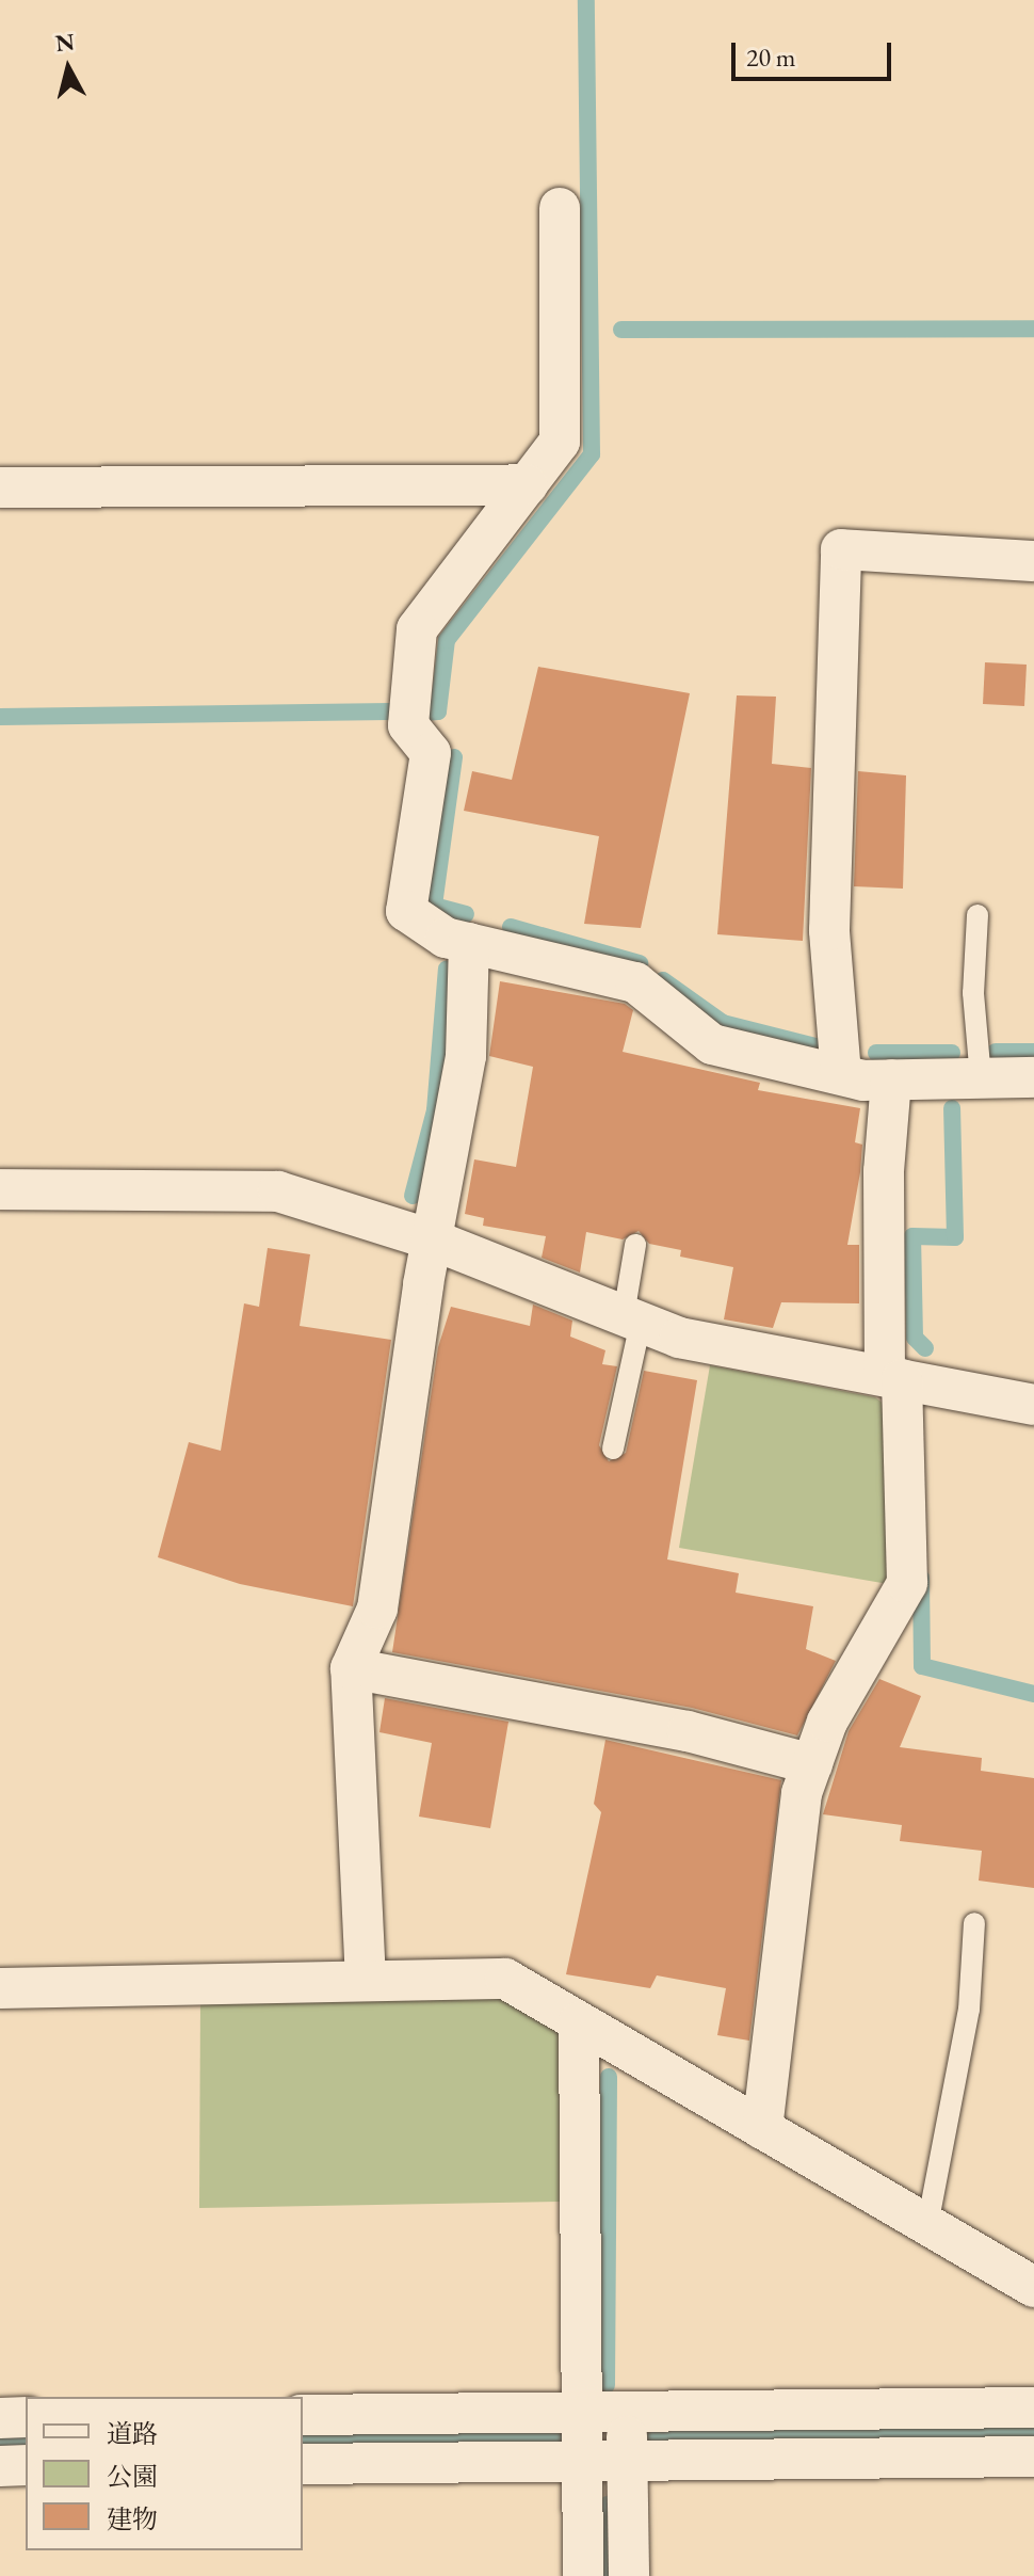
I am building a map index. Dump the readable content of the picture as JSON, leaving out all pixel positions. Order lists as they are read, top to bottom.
{
  "legend": ["道路", "公園", "建物"],
  "scale_bar": "20 m",
  "north": "top"
}
